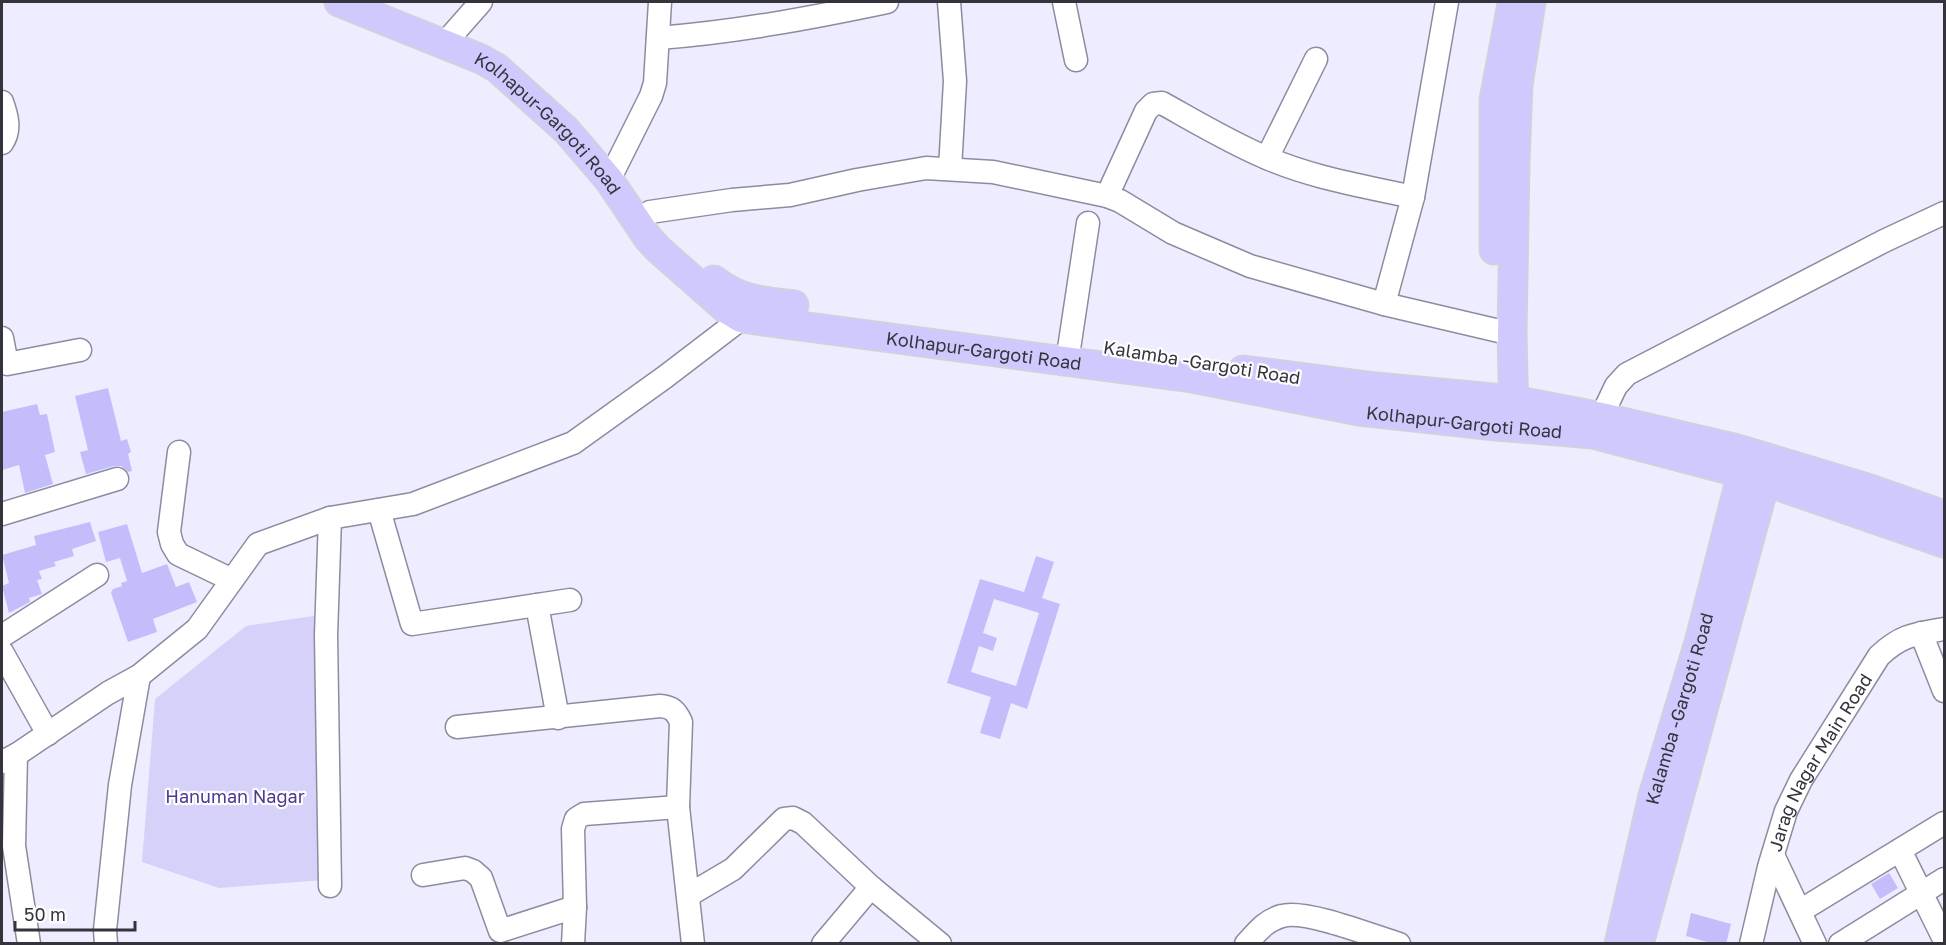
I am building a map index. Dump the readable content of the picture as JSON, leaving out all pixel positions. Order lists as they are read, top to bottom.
{
  "streets": {
    "main road": ["Kolhapur-Gargoti Road", "Kalamba -Gargoti Road"],
    "street": ["Jarag Nagar Main Road"]
  },
  "parks": ["Hanuman Nagar"],
  "scale_bar": "50 m"
}
